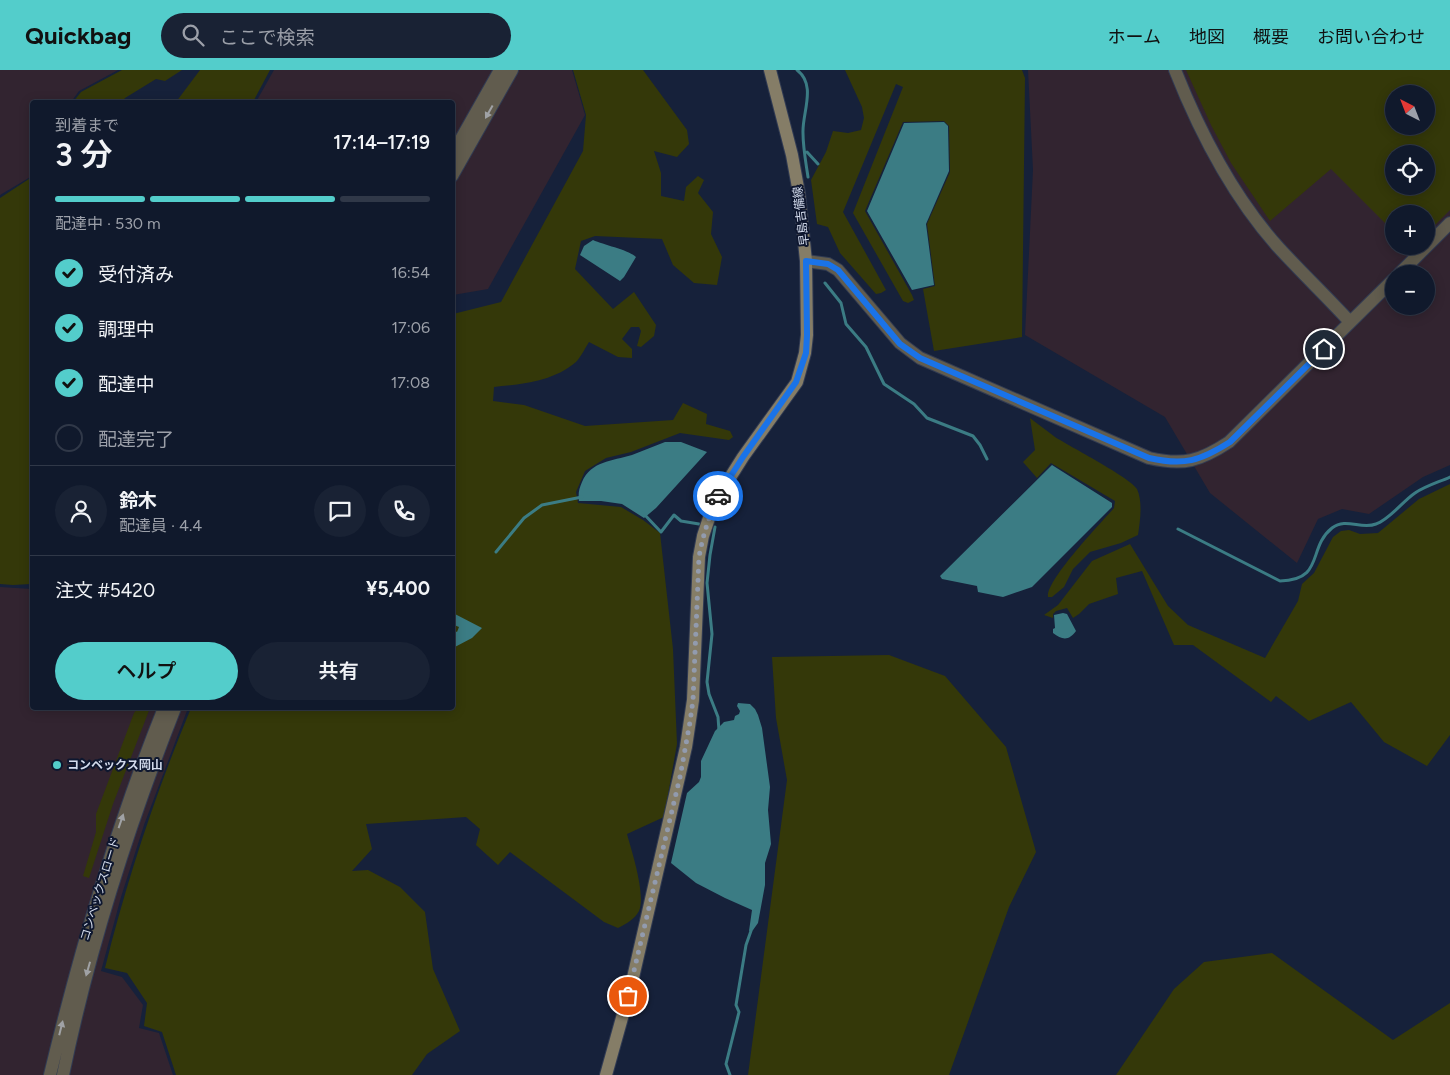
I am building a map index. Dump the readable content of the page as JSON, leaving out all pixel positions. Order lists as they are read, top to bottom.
{
  "streets": {
    "main road": ["早島吉備線"],
    "street": ["コンベックスロード"]
  },
  "places": ["コンベックス岡山"],
  "north": "top left",
  "page": {
    "header": "Quickbag",
    "search": "ここで検索",
    "nav": [
      "ホーム",
      "地図",
      "概要",
      "お問い合わせ"
    ],
    "map_buttons": ["+", "−"],
    "heading": ["3 分", "到着まで", "17:14–17:19"],
    "panel": [
      "鈴木",
      "配達員 · 4.4",
      "注文 #5420",
      "¥5,400"
    ],
    "bar": "配達中 · 530 m",
    "list": [
      ["受付済み", "16:54"],
      ["調理中", "17:06"],
      ["配達中", "17:08"],
      "配達完了"
    ],
    "buttons": ["ヘルプ", "共有"]
  }
}
